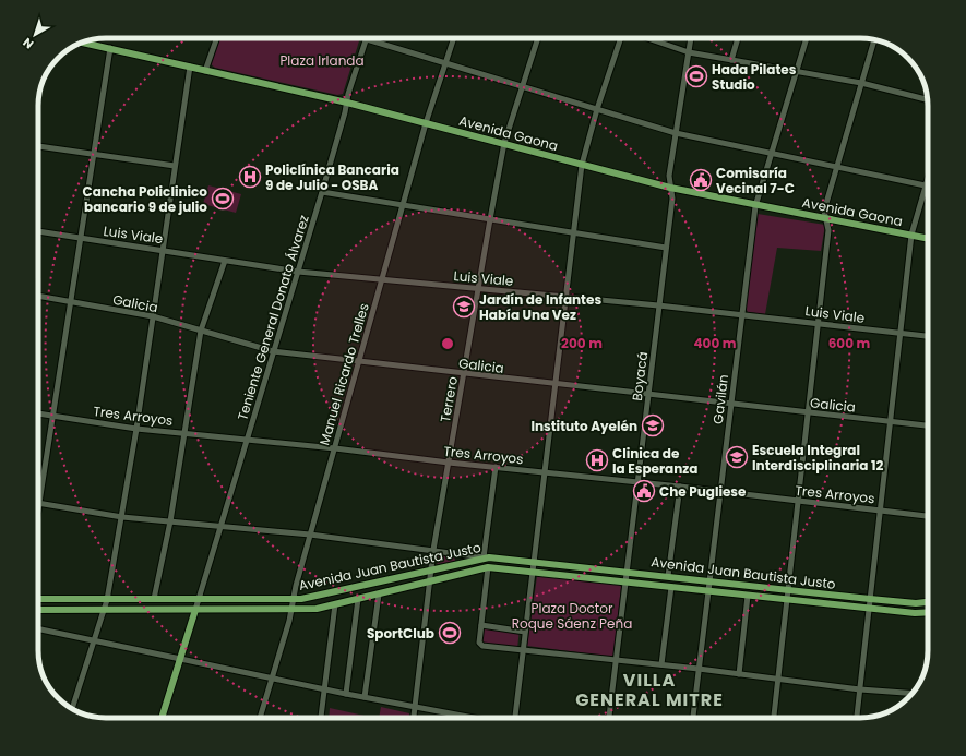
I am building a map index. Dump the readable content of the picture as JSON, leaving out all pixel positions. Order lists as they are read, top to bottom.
{
  "streets": {
    "main road": ["Avenida Gaona", "Avenida Juan Bautista Justo"],
    "street": [
      "Luis Viale",
      "Galicia",
      "Teniente General Donato Álvarez",
      "Manuel Ricardo Trelles",
      "Boyacá",
      "Terrero",
      "Gavilán",
      "Tres Arroyos"
    ]
  },
  "crossings": [
    ["Avenida Gaona", "Teniente General Donato Álvarez"],
    ["Avenida Gaona", "Manuel Ricardo Trelles"],
    ["Avenida Gaona", "Boyacá"],
    ["Avenida Gaona", "Terrero"],
    ["Avenida Gaona", "Gavilán"],
    ["Luis Viale", "Teniente General Donato Álvarez"],
    ["Luis Viale", "Manuel Ricardo Trelles"],
    ["Luis Viale", "Boyacá"],
    ["Luis Viale", "Terrero"],
    ["Luis Viale", "Gavilán"],
    ["Galicia", "Teniente General Donato Álvarez"],
    ["Galicia", "Manuel Ricardo Trelles"],
    ["Galicia", "Boyacá"],
    ["Galicia", "Terrero"],
    ["Galicia", "Gavilán"],
    ["Teniente General Donato Álvarez", "Tres Arroyos"],
    ["Teniente General Donato Álvarez", "Avenida Juan Bautista Justo"],
    ["Manuel Ricardo Trelles", "Tres Arroyos"],
    ["Manuel Ricardo Trelles", "Avenida Juan Bautista Justo"],
    ["Boyacá", "Tres Arroyos"],
    ["Boyacá", "Avenida Juan Bautista Justo"],
    ["Terrero", "Tres Arroyos"],
    ["Terrero", "Avenida Juan Bautista Justo"],
    ["Gavilán", "Tres Arroyos"],
    ["Gavilán", "Avenida Juan Bautista Justo"]
  ],
  "districts": ["VILLA GENERAL MITRE"],
  "parks": ["Plaza Irlanda", "Plaza Doctor Roque Sáenz Peña"],
  "places": {
    "sports": ["Hada Pilates Studio", "Cancha Policlinico bancario 9 de julio", "SportClub"],
    "hospital": ["Policlínica Bancaria 9 de Julio - OSBA", "Clinica de la Esperanza"],
    "public building": ["Comisaría Vecinal 7-C", "Che Pugliese"],
    "school or university": ["Jardín de Infantes Había Una Vez", "Instituto Ayelén", "Escuela Integral Interdisciplinaria 12"]
  },
  "north": "bottom left",
  "rings": ["200 m", "400 m", "600 m"]
}
